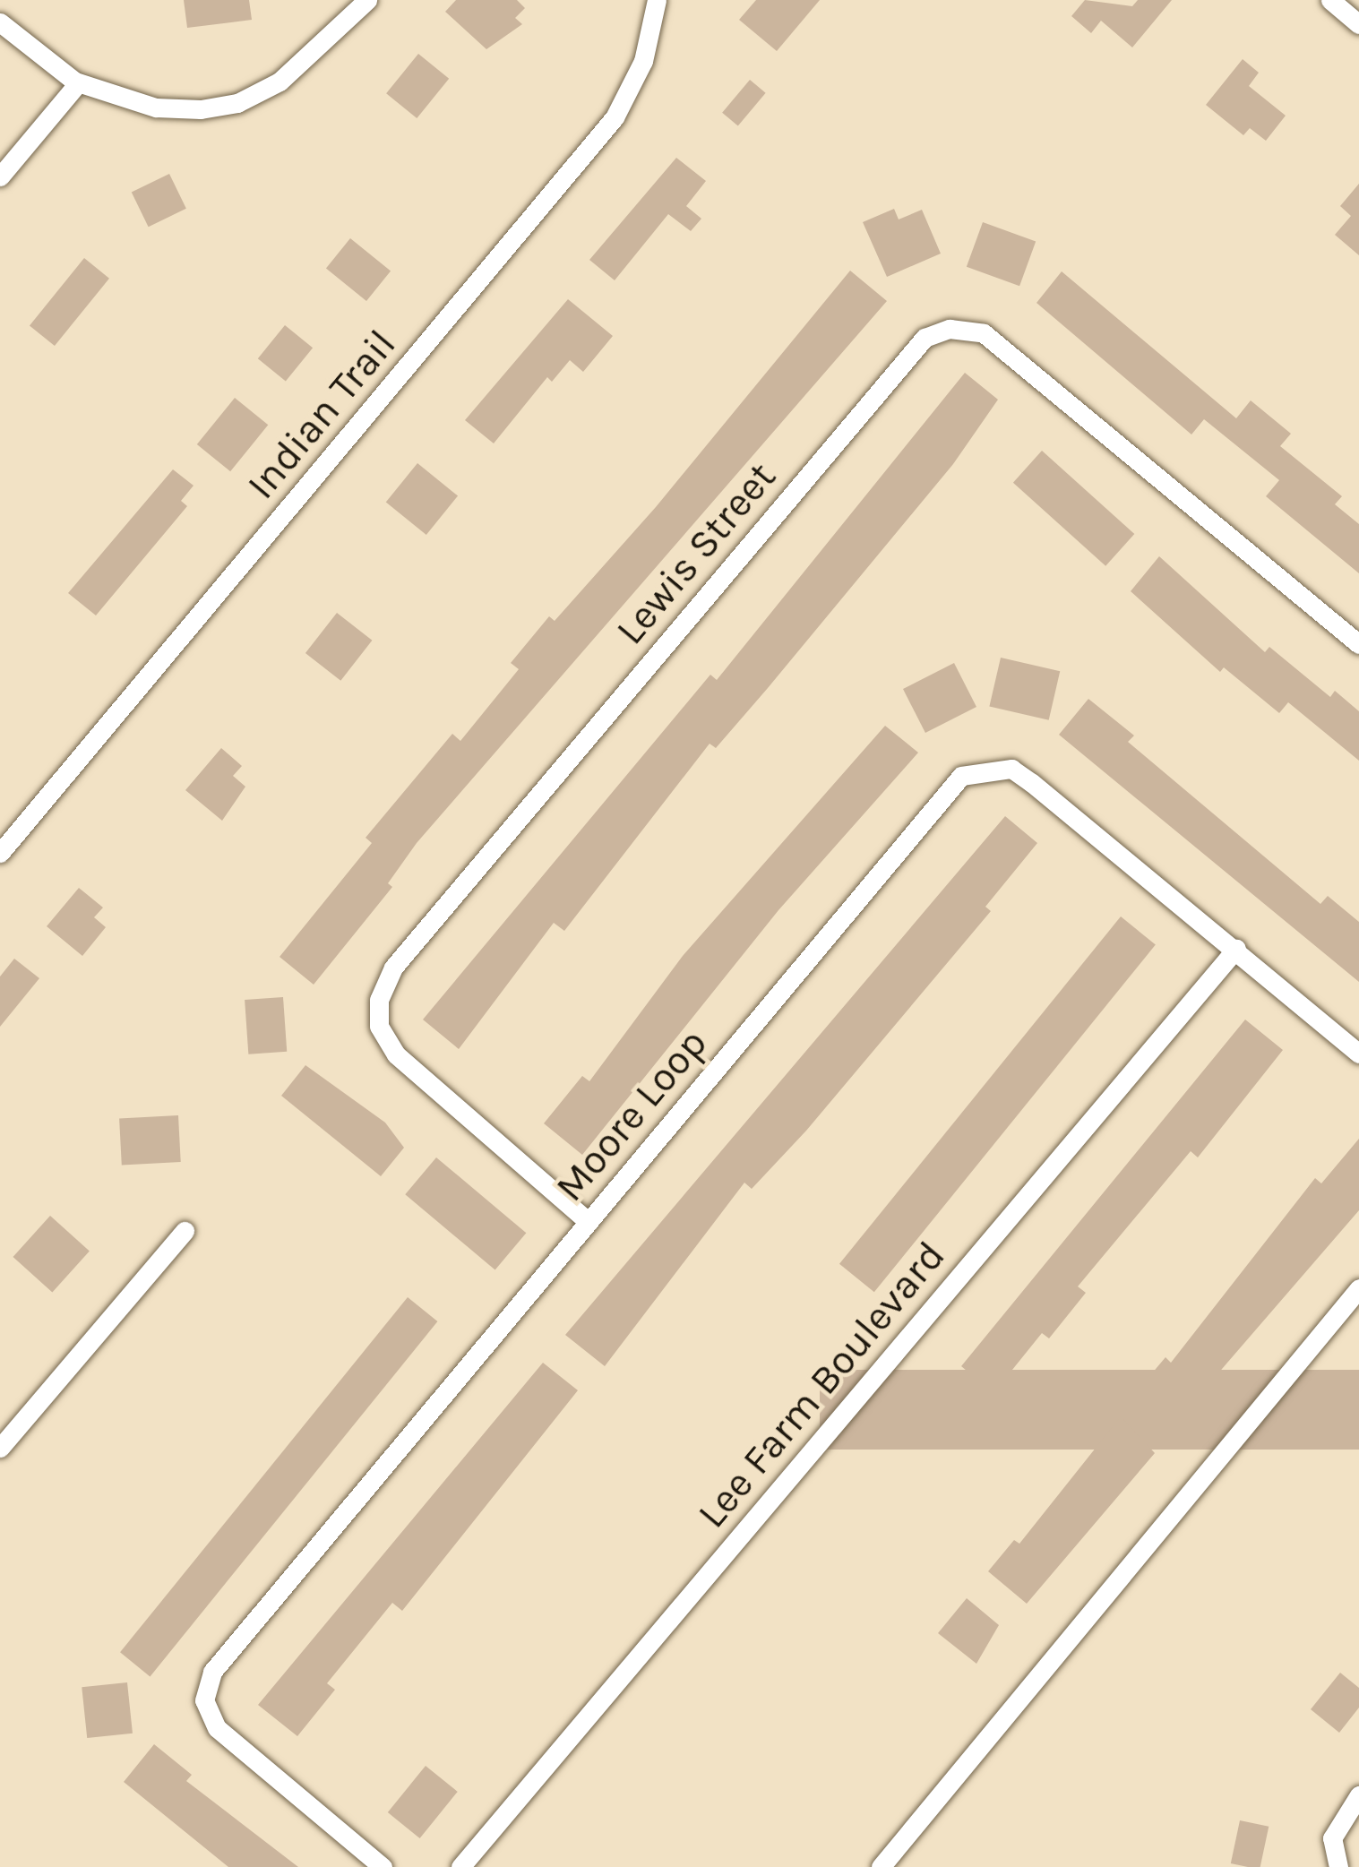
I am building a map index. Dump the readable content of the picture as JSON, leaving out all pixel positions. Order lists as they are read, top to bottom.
{
  "streets": {
    "street": [
      "Indian Trail",
      "Lewis Street",
      "Moore Loop",
      "Lee Farm Boulevard"
    ]
  },
  "crossings": [
    ["Lewis Street", "Moore Loop"],
    ["Moore Loop", "Lee Farm Boulevard"]
  ]
}
